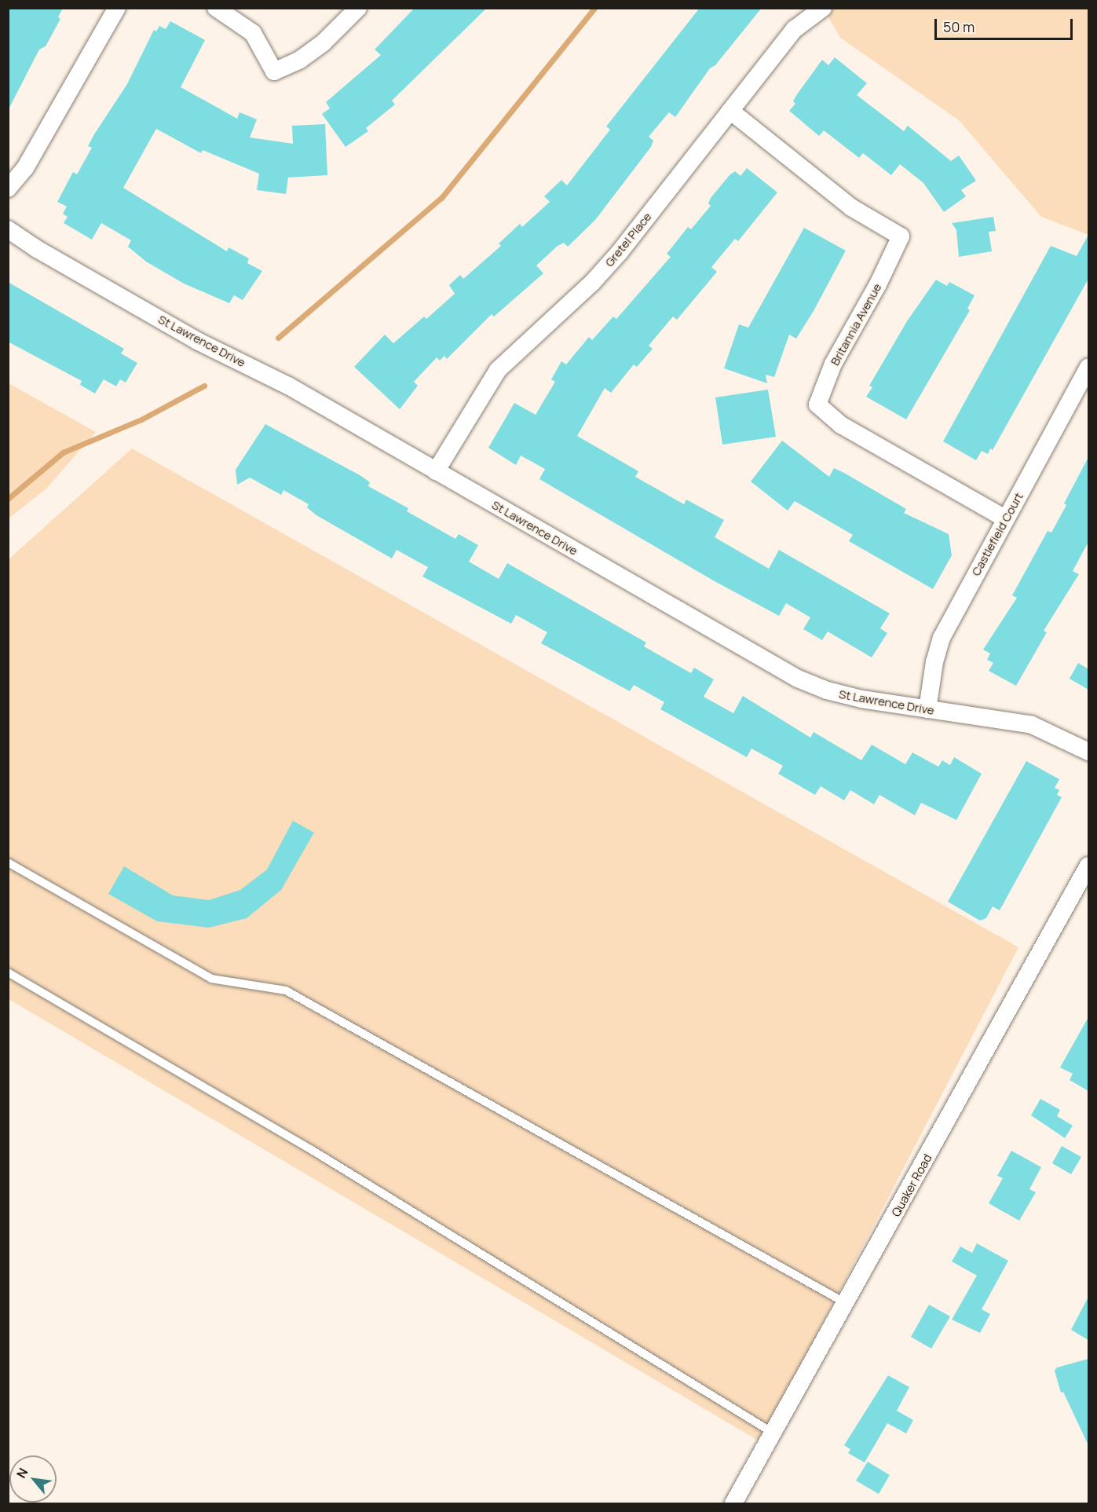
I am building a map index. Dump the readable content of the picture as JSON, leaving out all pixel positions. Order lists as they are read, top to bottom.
{
  "streets": {
    "street": [
      "Gretel Place",
      "Britannia Avenue",
      "St Lawrence Drive",
      "Castlefield Court",
      "Quaker Road"
    ]
  },
  "crossings": [
    ["Gretel Place", "Britannia Avenue"],
    ["Gretel Place", "St Lawrence Drive"],
    ["Britannia Avenue", "Castlefield Court"],
    ["St Lawrence Drive", "Castlefield Court"]
  ],
  "scale_bar": "50 m",
  "north": "top left"
}
